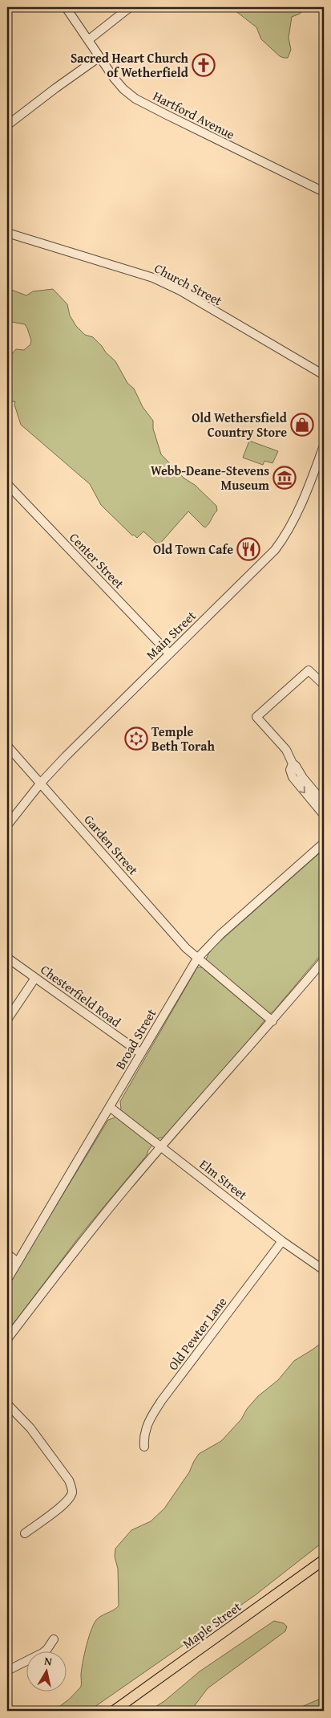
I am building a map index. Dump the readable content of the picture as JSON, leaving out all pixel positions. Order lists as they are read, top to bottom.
{
  "streets": {
    "main road": ["Maple Street"],
    "street": [
      "Hartford Avenue",
      "Church Street",
      "Center Street",
      "Main Street",
      "Garden Street",
      "Chesterfield Road",
      "Broad Street",
      "Elm Street",
      "Old Pewter Lane"
    ]
  },
  "crossings": [
    ["Center Street", "Main Street"],
    ["Main Street", "Garden Street"],
    ["Garden Street", "Broad Street"],
    ["Chesterfield Road", "Broad Street"],
    ["Broad Street", "Elm Street"],
    ["Elm Street", "Old Pewter Lane"]
  ],
  "places": {
    "church": ["Sacred Heart Church of Wetherfield"],
    "shop": ["Old Wethersfield Country Store"],
    "museum": ["Webb-Deane-Stevens Museum"],
    "restaurant": ["Old Town Cafe"],
    "synagogue": ["Temple Beth Torah"]
  },
  "north": "top"
}
